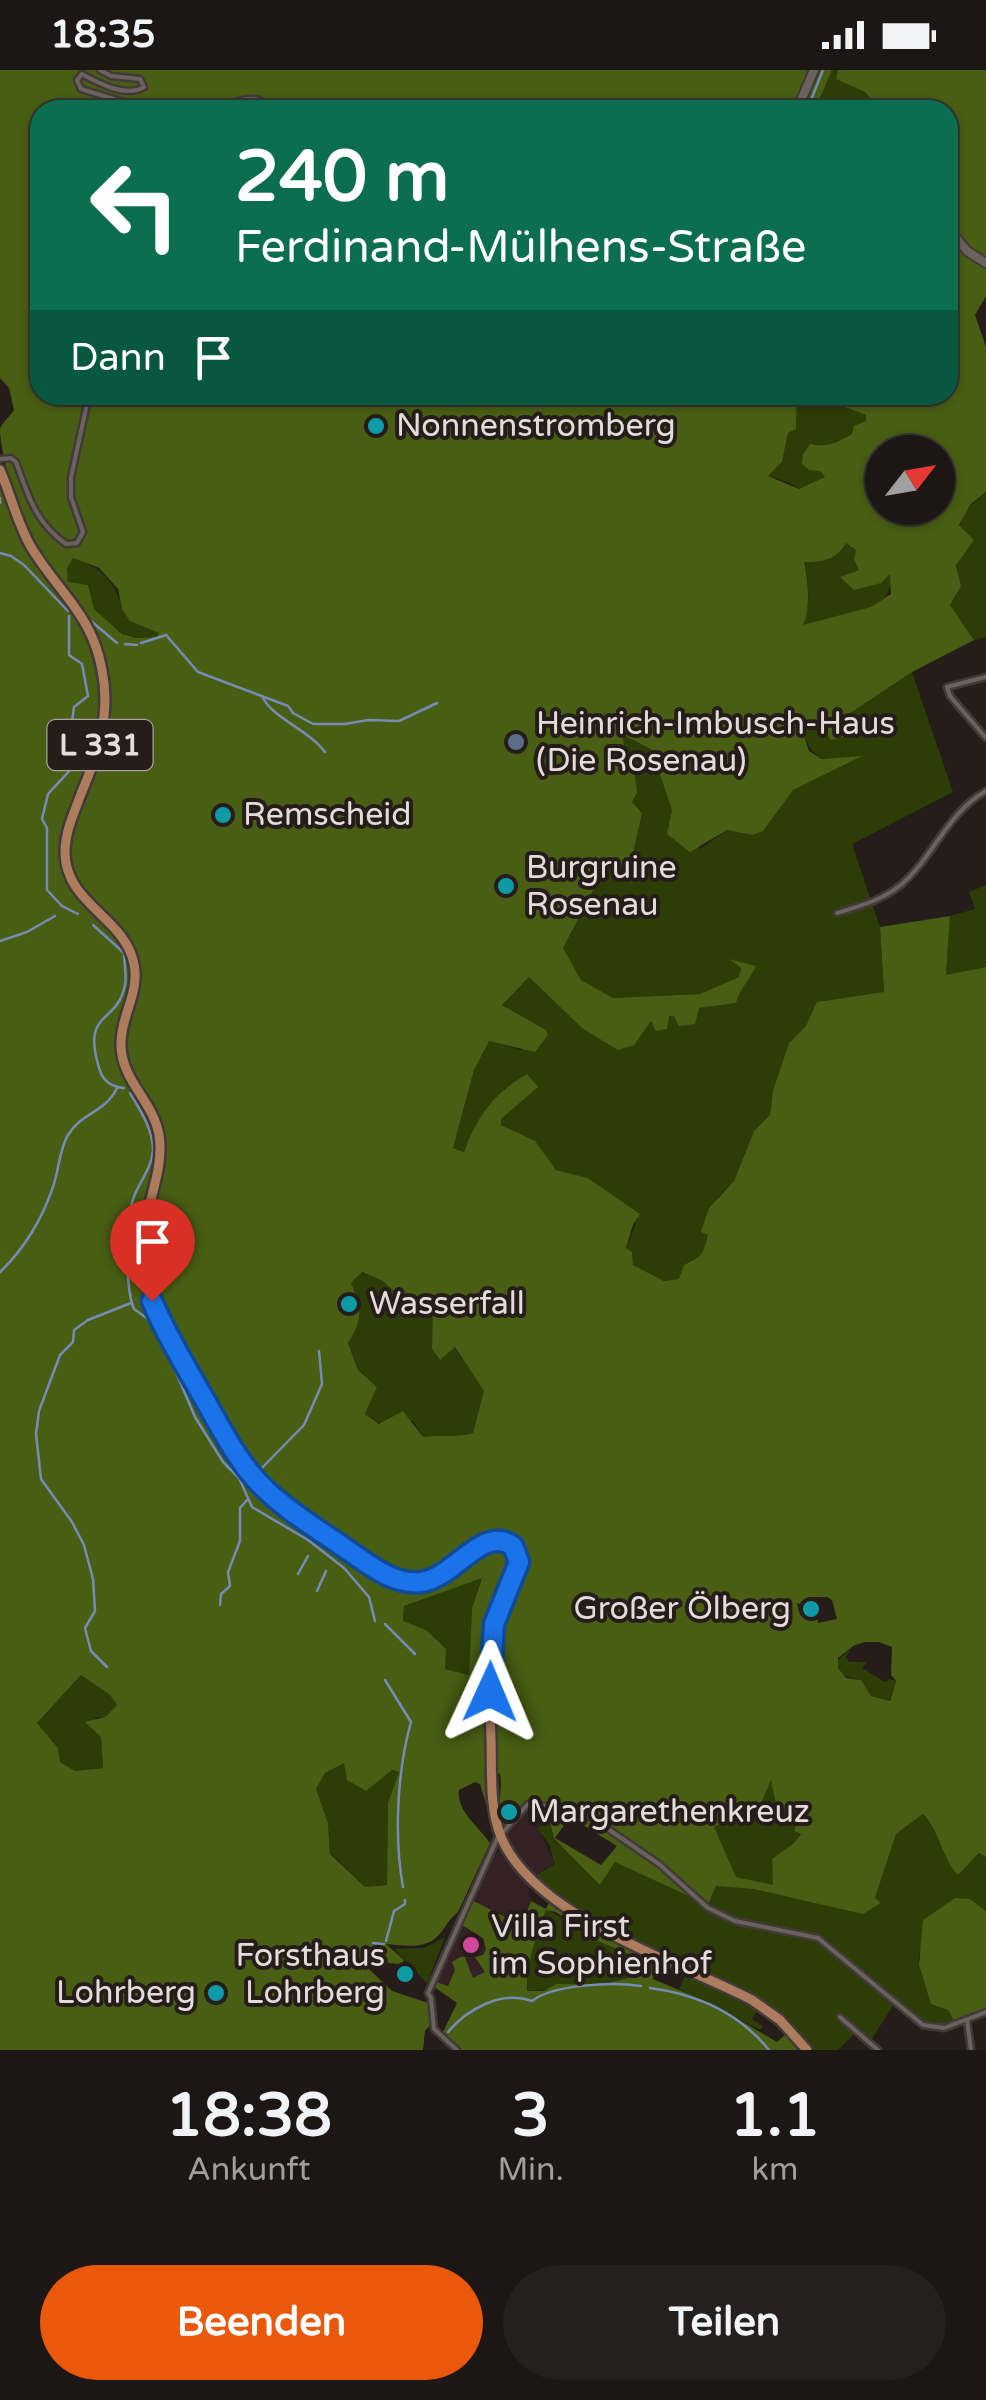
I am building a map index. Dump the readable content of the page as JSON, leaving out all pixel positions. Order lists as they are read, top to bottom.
{
  "streets": {
    "main road": ["L 331"]
  },
  "places": [
    "Nonnenstromberg",
    "Heinrich-Imbusch-Haus (Die Rosenau)",
    "Remscheid",
    "Burgruine Rosenau",
    "Wasserfall",
    "Großer Ölberg",
    "Margarethenkreuz",
    "Villa First im Sophienhof",
    "Forsthaus Lohrberg",
    "Lohrberg"
  ],
  "north": "top right",
  "page": {
    "status": "18:35",
    "turn": ["240 m", "Ferdinand-Mülhens-Straße"],
    "then": "Dann",
    "eta": [
      "18:38",
      "Ankunft",
      "3",
      "Min.",
      "1.1",
      "km"
    ],
    "buttons": ["Beenden", "Teilen"]
  }
}
